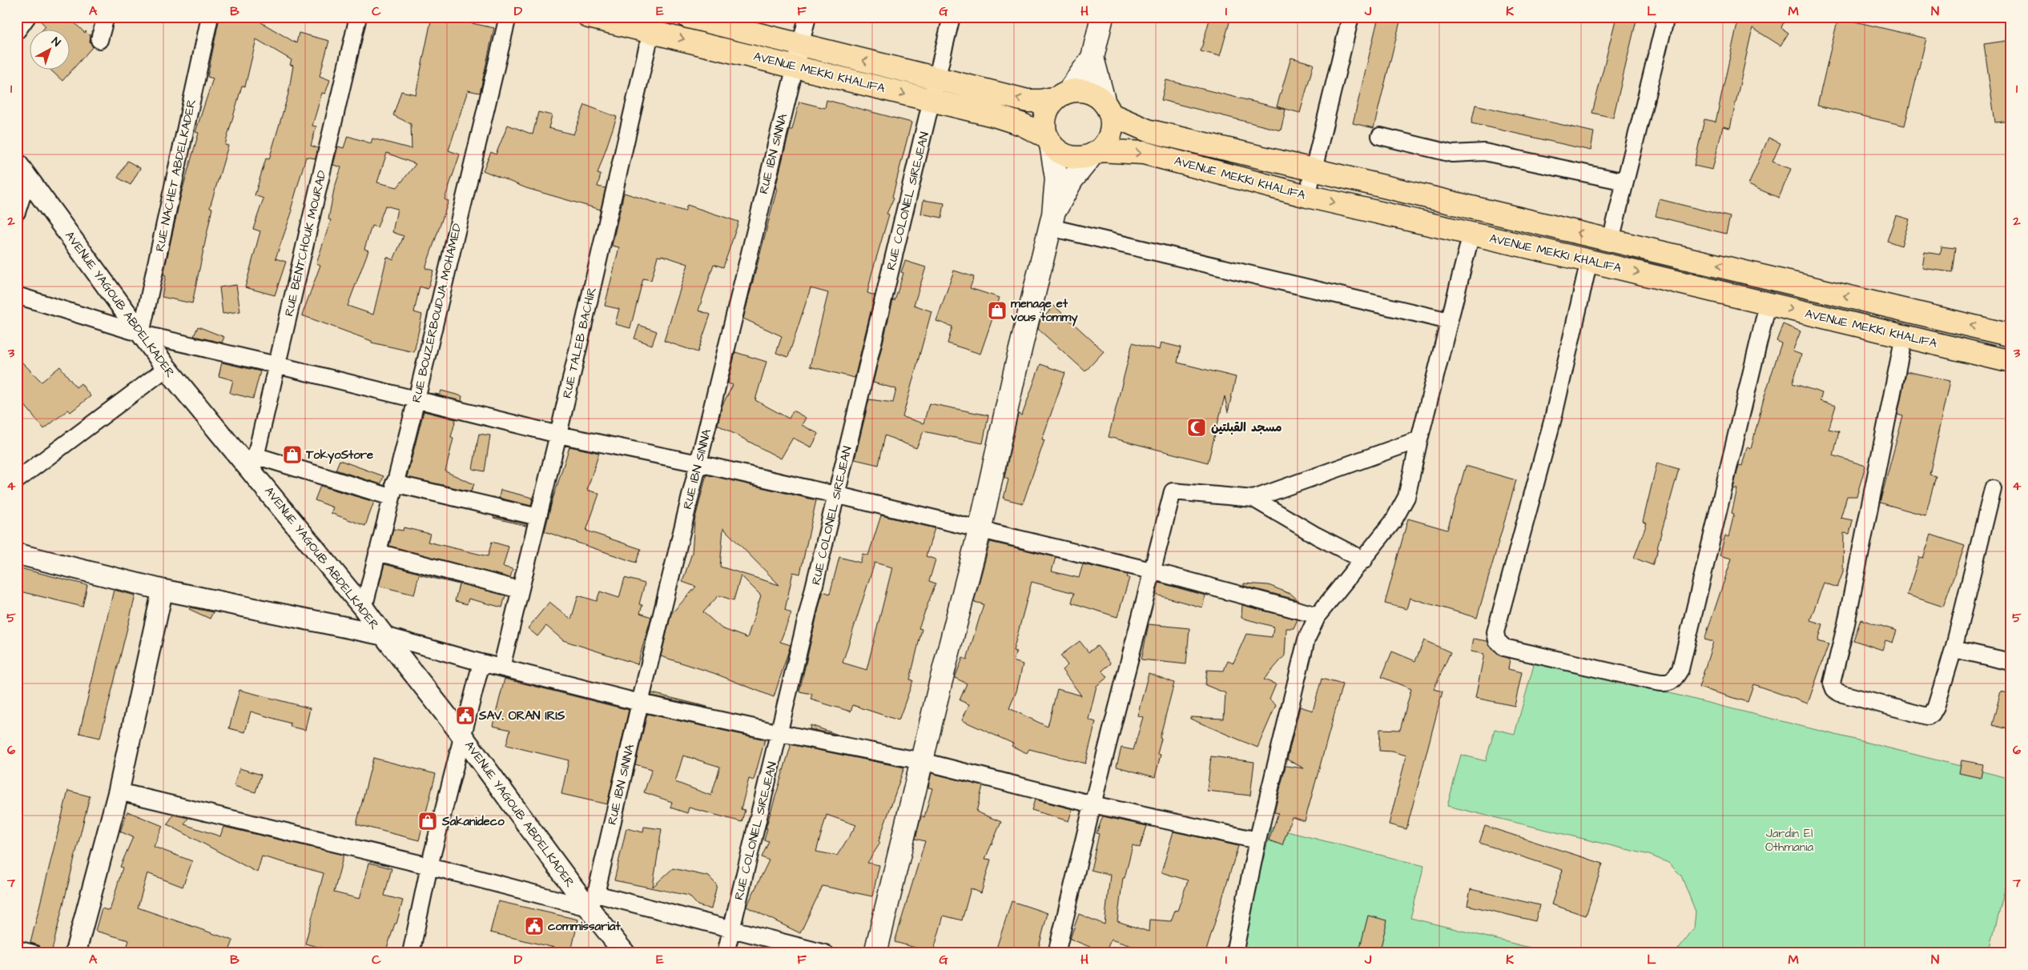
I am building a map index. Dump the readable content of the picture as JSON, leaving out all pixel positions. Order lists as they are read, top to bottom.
{
  "streets": {
    "main road": ["AVENUE MEKKI KHALIFA"],
    "street": [
      "RUE IBN SINNA",
      "RUE NACHET ABDELKADER",
      "RUE COLONEL SIREJEAN",
      "RUE BENTCHOUK MOURAD",
      "AVENUE YAGOUB ABDELKADER",
      "RUE BOUZERBOUDJA MOHAMED",
      "RUE TALEB BACHIR"
    ]
  },
  "crossings": [
    ["AVENUE MEKKI KHALIFA", "RUE IBN SINNA"],
    ["AVENUE MEKKI KHALIFA", "RUE COLONEL SIREJEAN"],
    ["AVENUE MEKKI KHALIFA", "RUE TALEB BACHIR"],
    ["RUE IBN SINNA", "AVENUE YAGOUB ABDELKADER"],
    ["RUE NACHET ABDELKADER", "AVENUE YAGOUB ABDELKADER"],
    ["RUE BENTCHOUK MOURAD", "AVENUE YAGOUB ABDELKADER"],
    ["AVENUE YAGOUB ABDELKADER", "RUE BOUZERBOUDJA MOHAMED"]
  ],
  "parks": ["Jardin El Othmania"],
  "places": {
    "shop": ["menage et vous tommy", "TokyoStore", "Sakanideco"],
    "mosque": ["مسجد القبلتين"],
    "public building": ["SAV. ORAN IRIS", "commissariat"]
  },
  "north": "top right",
  "grid": {
    "columns": [
      "A",
      "B",
      "C",
      "D",
      "E",
      "F",
      "G",
      "H",
      "I",
      "J",
      "K",
      "L",
      "M",
      "N"
    ],
    "rows": [
      "1",
      "2",
      "3",
      "4",
      "5",
      "6",
      "7"
    ]
  }
}
